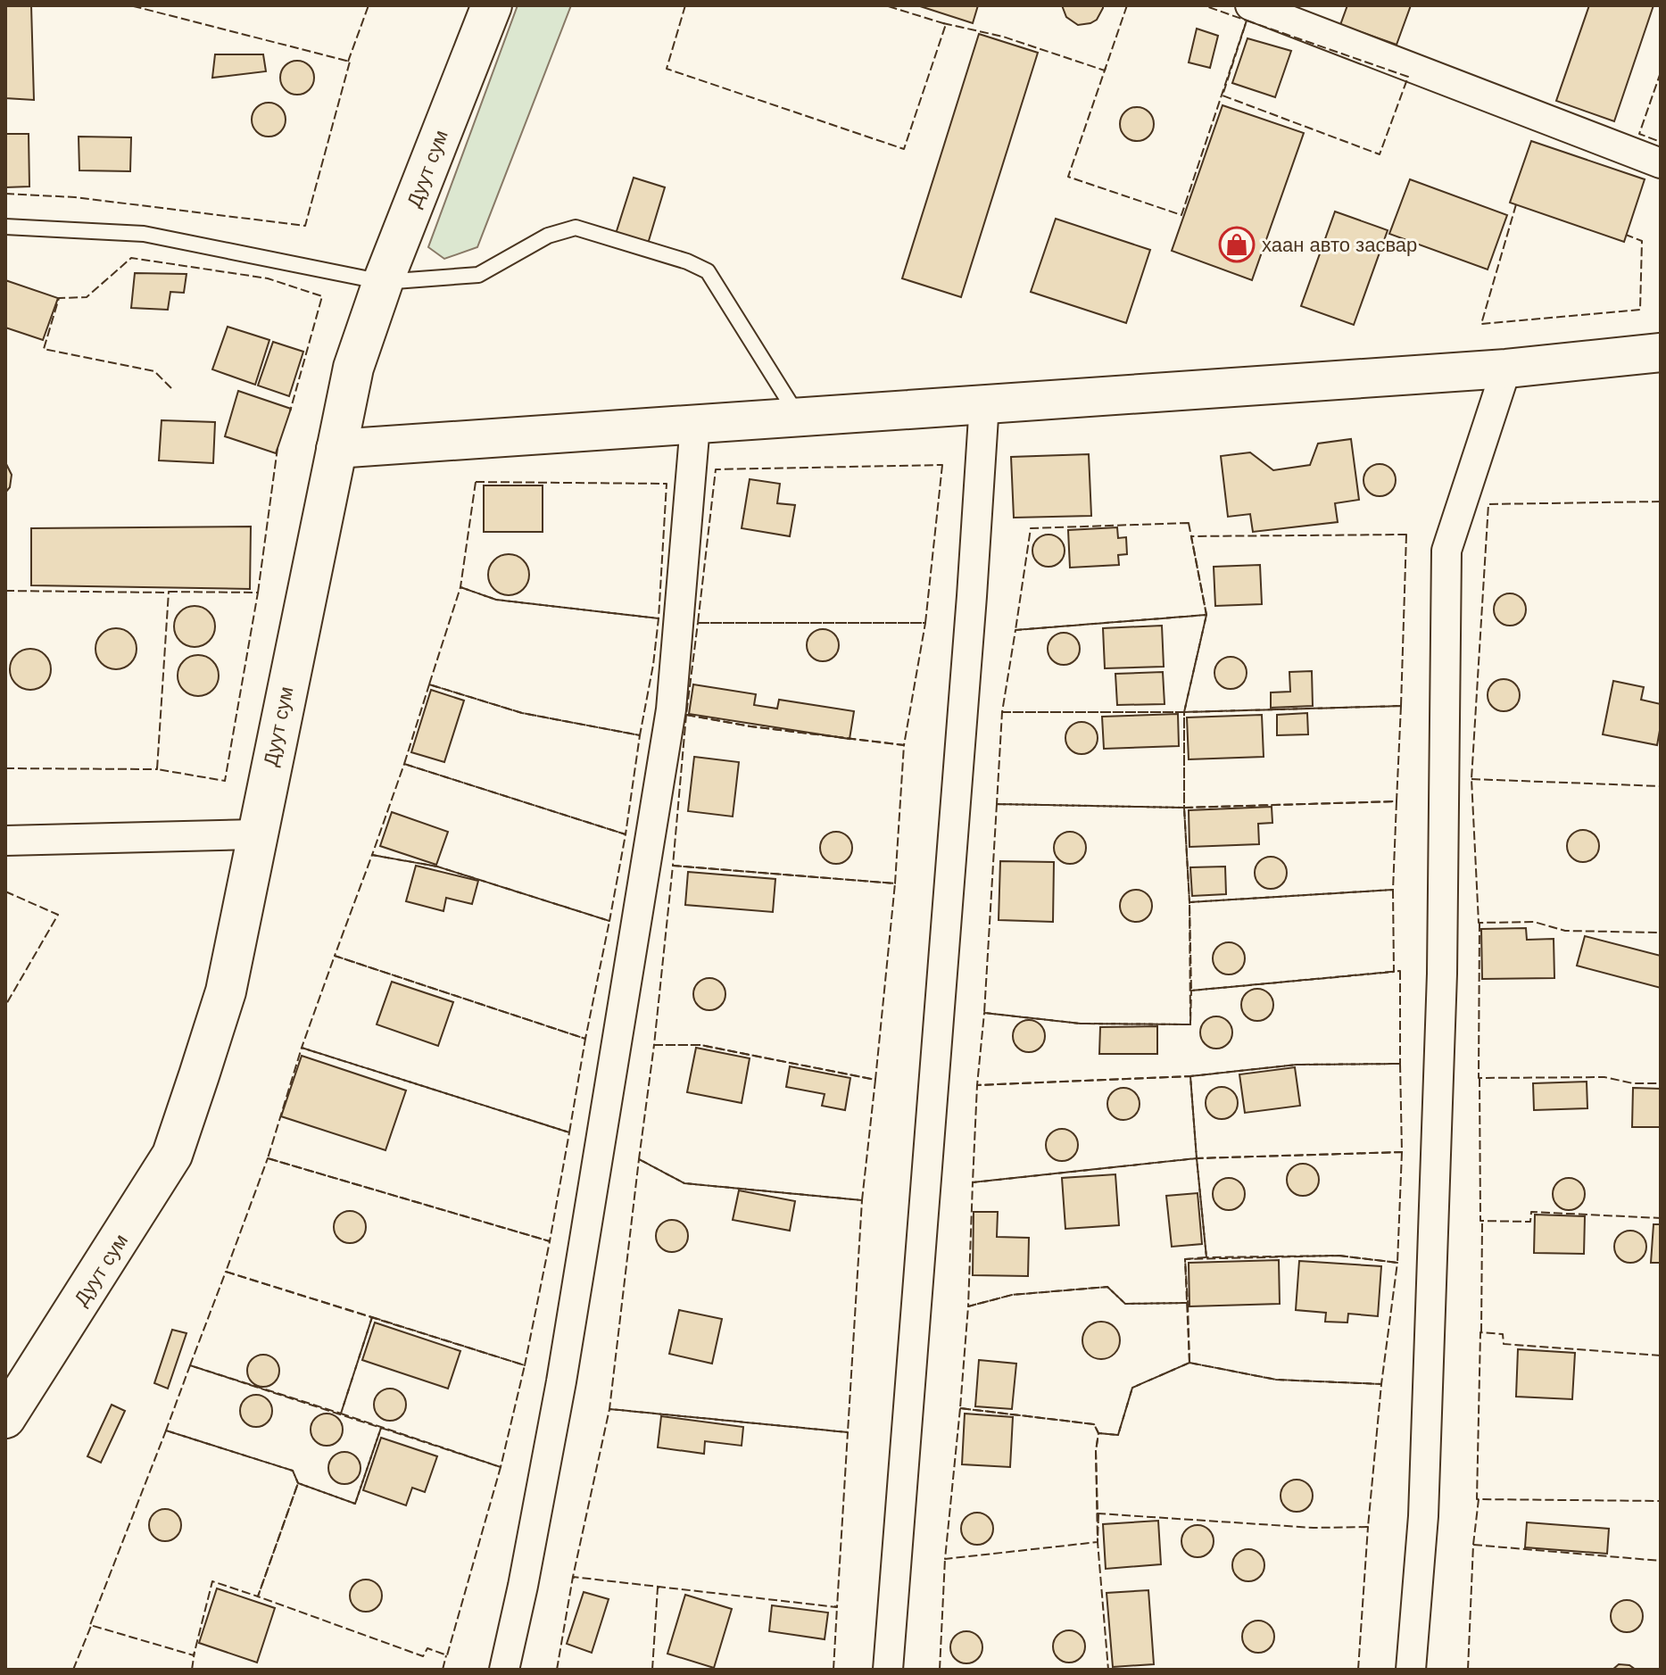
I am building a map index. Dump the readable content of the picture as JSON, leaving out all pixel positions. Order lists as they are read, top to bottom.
{
  "streets": {
    "main road": ["Дуут сум"]
  },
  "places": {
    "shop": ["хаан авто засвар"]
  }
}
